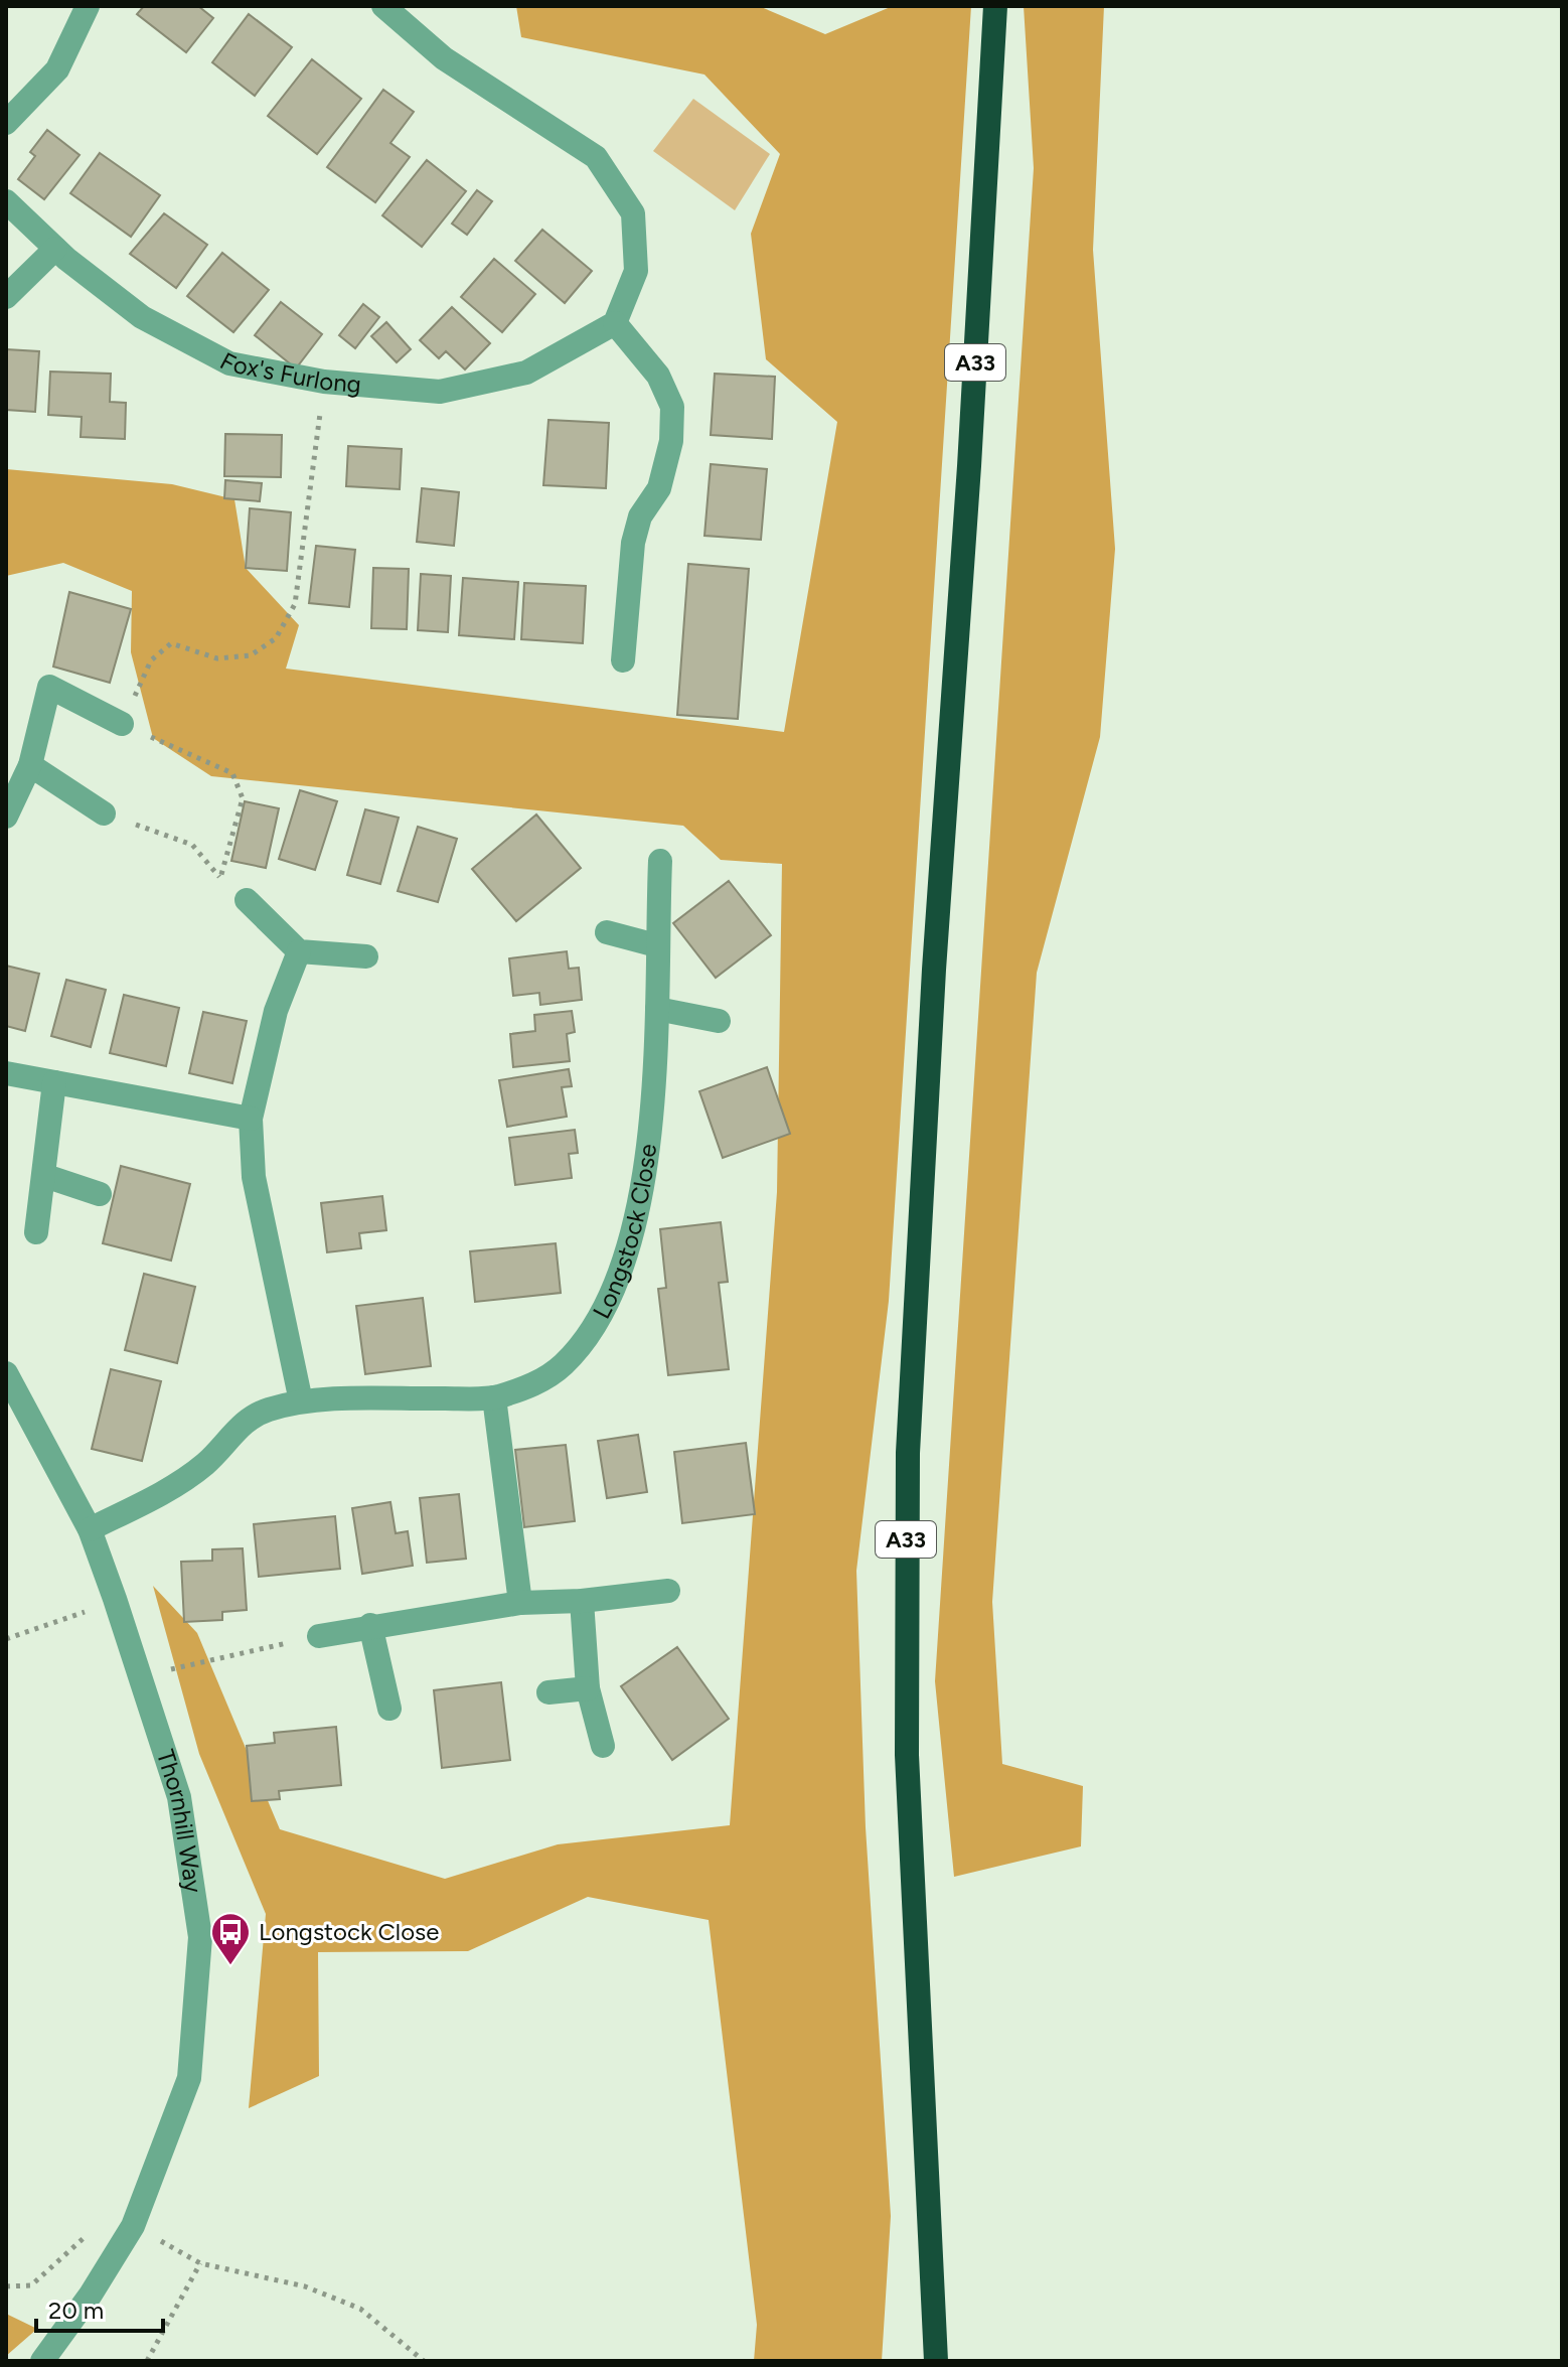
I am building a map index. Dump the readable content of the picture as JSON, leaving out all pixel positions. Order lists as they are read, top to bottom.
{
  "streets": {
    "highway": ["A33"],
    "street": ["Fox's Furlong", "Longstock Close", "Thornhill Way"]
  },
  "crossings": [
    ["Longstock Close", "Thornhill Way"]
  ],
  "places": {
    "bus stop": ["Longstock Close"]
  },
  "scale_bar": "20 m"
}
